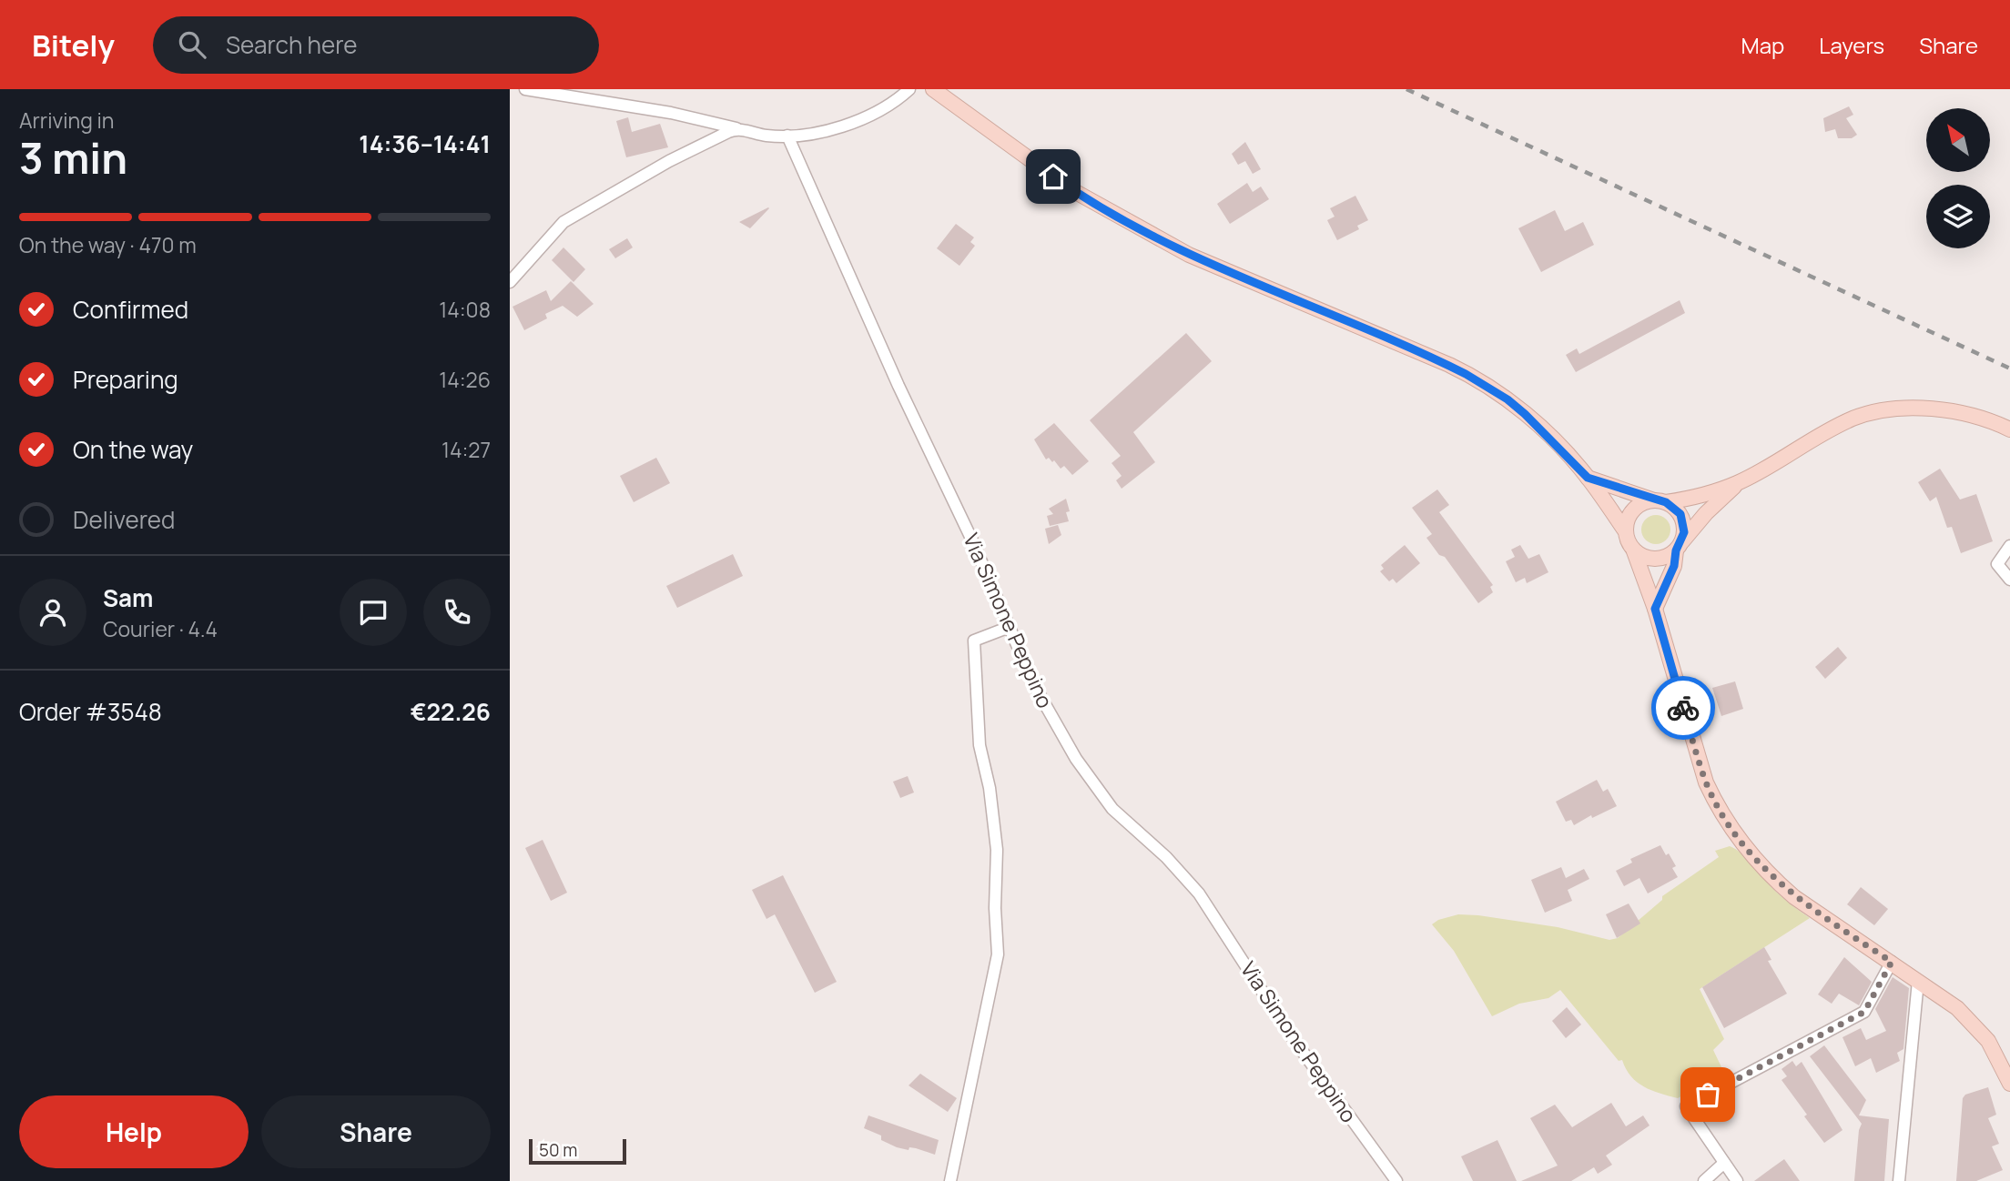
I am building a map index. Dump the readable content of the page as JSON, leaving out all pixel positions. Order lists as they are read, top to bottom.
{
  "streets": {
    "street": ["Via Simone Peppino"]
  },
  "scale_bar": "50 m",
  "north": "top left",
  "page": {
    "header": "Bitely",
    "search": "Search here",
    "nav": ["Map", "Layers", "Share"],
    "heading": ["3 min", "Arriving in", "14:36–14:41"],
    "panel": [
      "Sam",
      "Courier · 4.4",
      "Order #3548",
      "€22.26"
    ],
    "bar": "On the way · 470 m",
    "list": [
      ["Confirmed", "14:08"],
      ["Preparing", "14:26"],
      ["On the way", "14:27"],
      "Delivered"
    ],
    "buttons": ["Help", "Share"],
    "scale": "50 m"
  }
}
